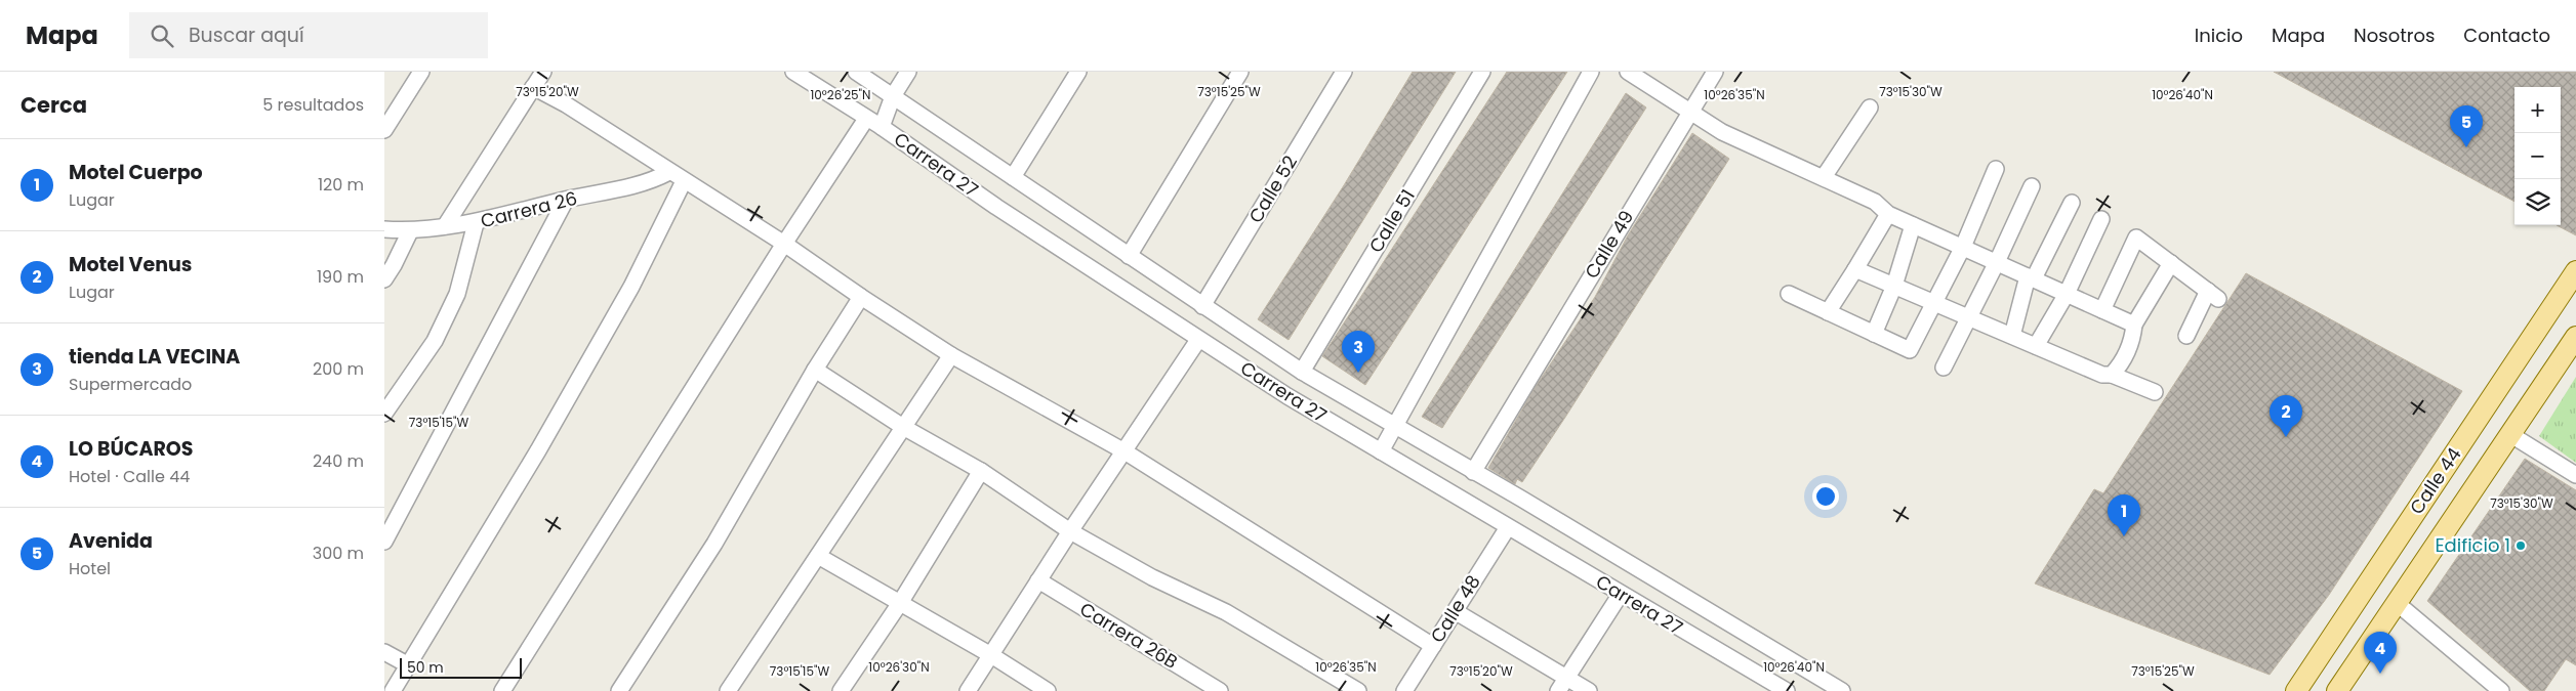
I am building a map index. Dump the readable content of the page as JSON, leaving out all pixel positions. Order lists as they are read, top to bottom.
{
  "streets": {
    "main road": ["Calle 44"],
    "street": [
      "Carrera 27",
      "Calle 52",
      "Carrera 26",
      "Calle 51",
      "Calle 49",
      "Calle 48",
      "Carrera 26B"
    ]
  },
  "crossings": [
    ["Carrera 27", "Calle 52"],
    ["Carrera 27", "Calle 51"],
    ["Carrera 27", "Calle 49"],
    ["Carrera 27", "Calle 48"]
  ],
  "places": ["Edificio 1"],
  "scale_bar": "50 m",
  "page": {
    "header": "Mapa",
    "search": "Buscar aquí",
    "nav": [
      "Inicio",
      "Mapa",
      "Nosotros",
      "Contacto"
    ],
    "heading": ["Cerca", "5 resultados"],
    "map_buttons": ["+", "−"],
    "pins": [
      "5",
      "3",
      "2",
      "1",
      "4"
    ],
    "list": [
      {
        "mark": "1",
        "name": "Motel Cuerpo",
        "note": "Lugar",
        "value": "120 m"
      },
      {
        "mark": "2",
        "name": "Motel Venus",
        "note": "Lugar",
        "value": "190 m"
      },
      {
        "mark": "3",
        "name": "tienda LA VECINA",
        "note": "Supermercado",
        "value": "200 m"
      },
      {
        "mark": "4",
        "name": "LO BÚCAROS",
        "note": "Hotel · Calle 44",
        "value": "240 m"
      },
      {
        "mark": "5",
        "name": "Avenida",
        "note": "Hotel",
        "value": "300 m"
      }
    ],
    "scale": "50 m"
  },
  "coordinates": [
    "73°15'20\"W",
    "73°15'25\"W",
    "73°15'30\"W",
    "10°26'40\"N",
    "10°26'25\"N",
    "10°26'35\"N",
    "73°15'15\"W",
    "10°26'30\"N"
  ]
}
